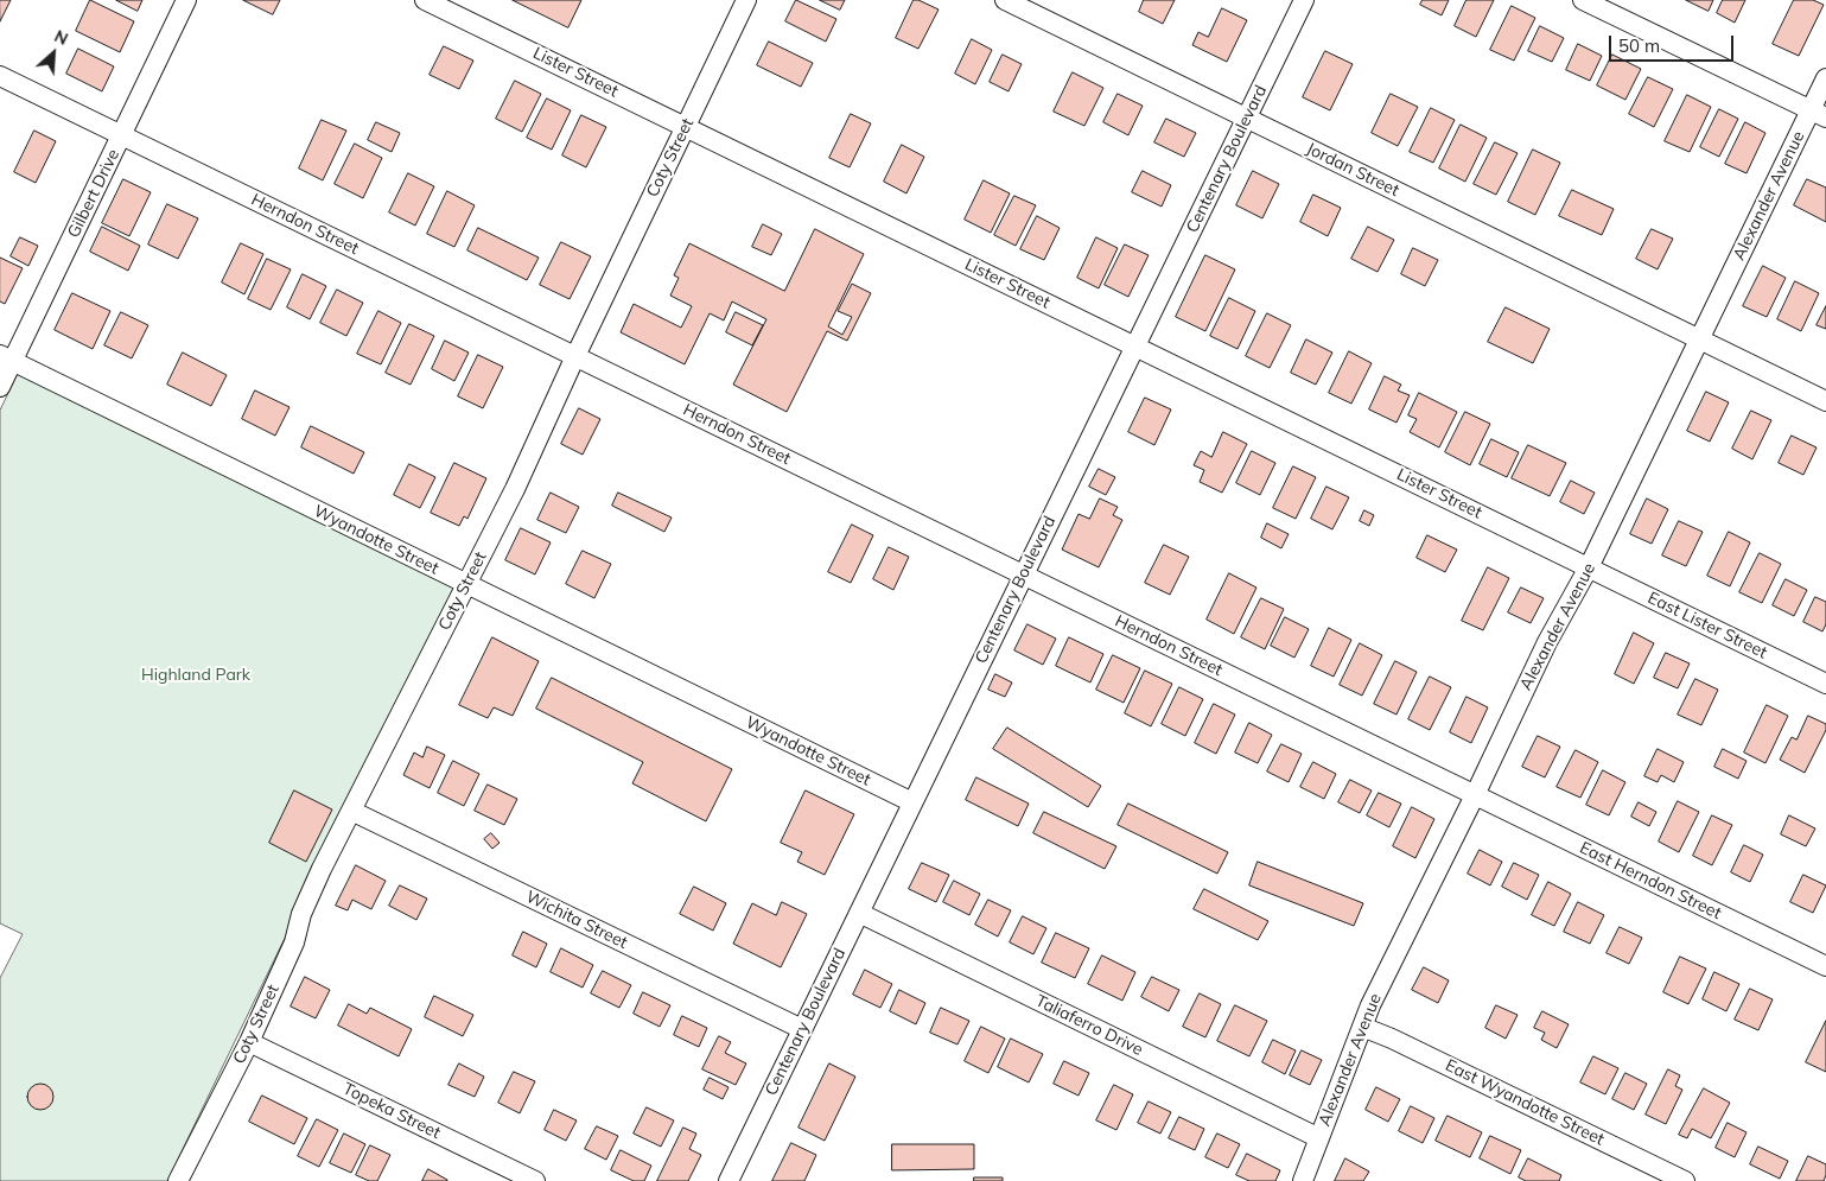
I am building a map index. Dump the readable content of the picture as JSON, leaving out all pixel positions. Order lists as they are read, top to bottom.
{
  "streets": {
    "street": [
      "Lister Street",
      "Coty Street",
      "Centenary Boulevard",
      "Jordan Street",
      "Gilbert Drive",
      "Alexander Avenue",
      "Herndon Street",
      "Wyandotte Street",
      "East Lister Street",
      "East Herndon Street",
      "Wichita Street",
      "Taliaferro Drive",
      "East Wyandotte Street",
      "Topeka Street"
    ]
  },
  "crossings": [
    ["Lister Street", "Coty Street"],
    ["Lister Street", "Centenary Boulevard"],
    ["Lister Street", "Alexander Avenue"],
    ["Lister Street", "East Lister Street"],
    ["Coty Street", "Herndon Street"],
    ["Coty Street", "Wyandotte Street"],
    ["Coty Street", "Wichita Street"],
    ["Coty Street", "Topeka Street"],
    ["Centenary Boulevard", "Jordan Street"],
    ["Centenary Boulevard", "Herndon Street"],
    ["Centenary Boulevard", "Wyandotte Street"],
    ["Centenary Boulevard", "Wichita Street"],
    ["Centenary Boulevard", "Taliaferro Drive"],
    ["Jordan Street", "Alexander Avenue"],
    ["Gilbert Drive", "Herndon Street"],
    ["Gilbert Drive", "Wyandotte Street"],
    ["Alexander Avenue", "Herndon Street"],
    ["Alexander Avenue", "East Lister Street"],
    ["Alexander Avenue", "East Herndon Street"],
    ["Alexander Avenue", "Taliaferro Drive"],
    ["Alexander Avenue", "East Wyandotte Street"],
    ["Herndon Street", "East Herndon Street"]
  ],
  "parks": ["Highland Park"],
  "scale_bar": "50 m",
  "north": "top right"
}
